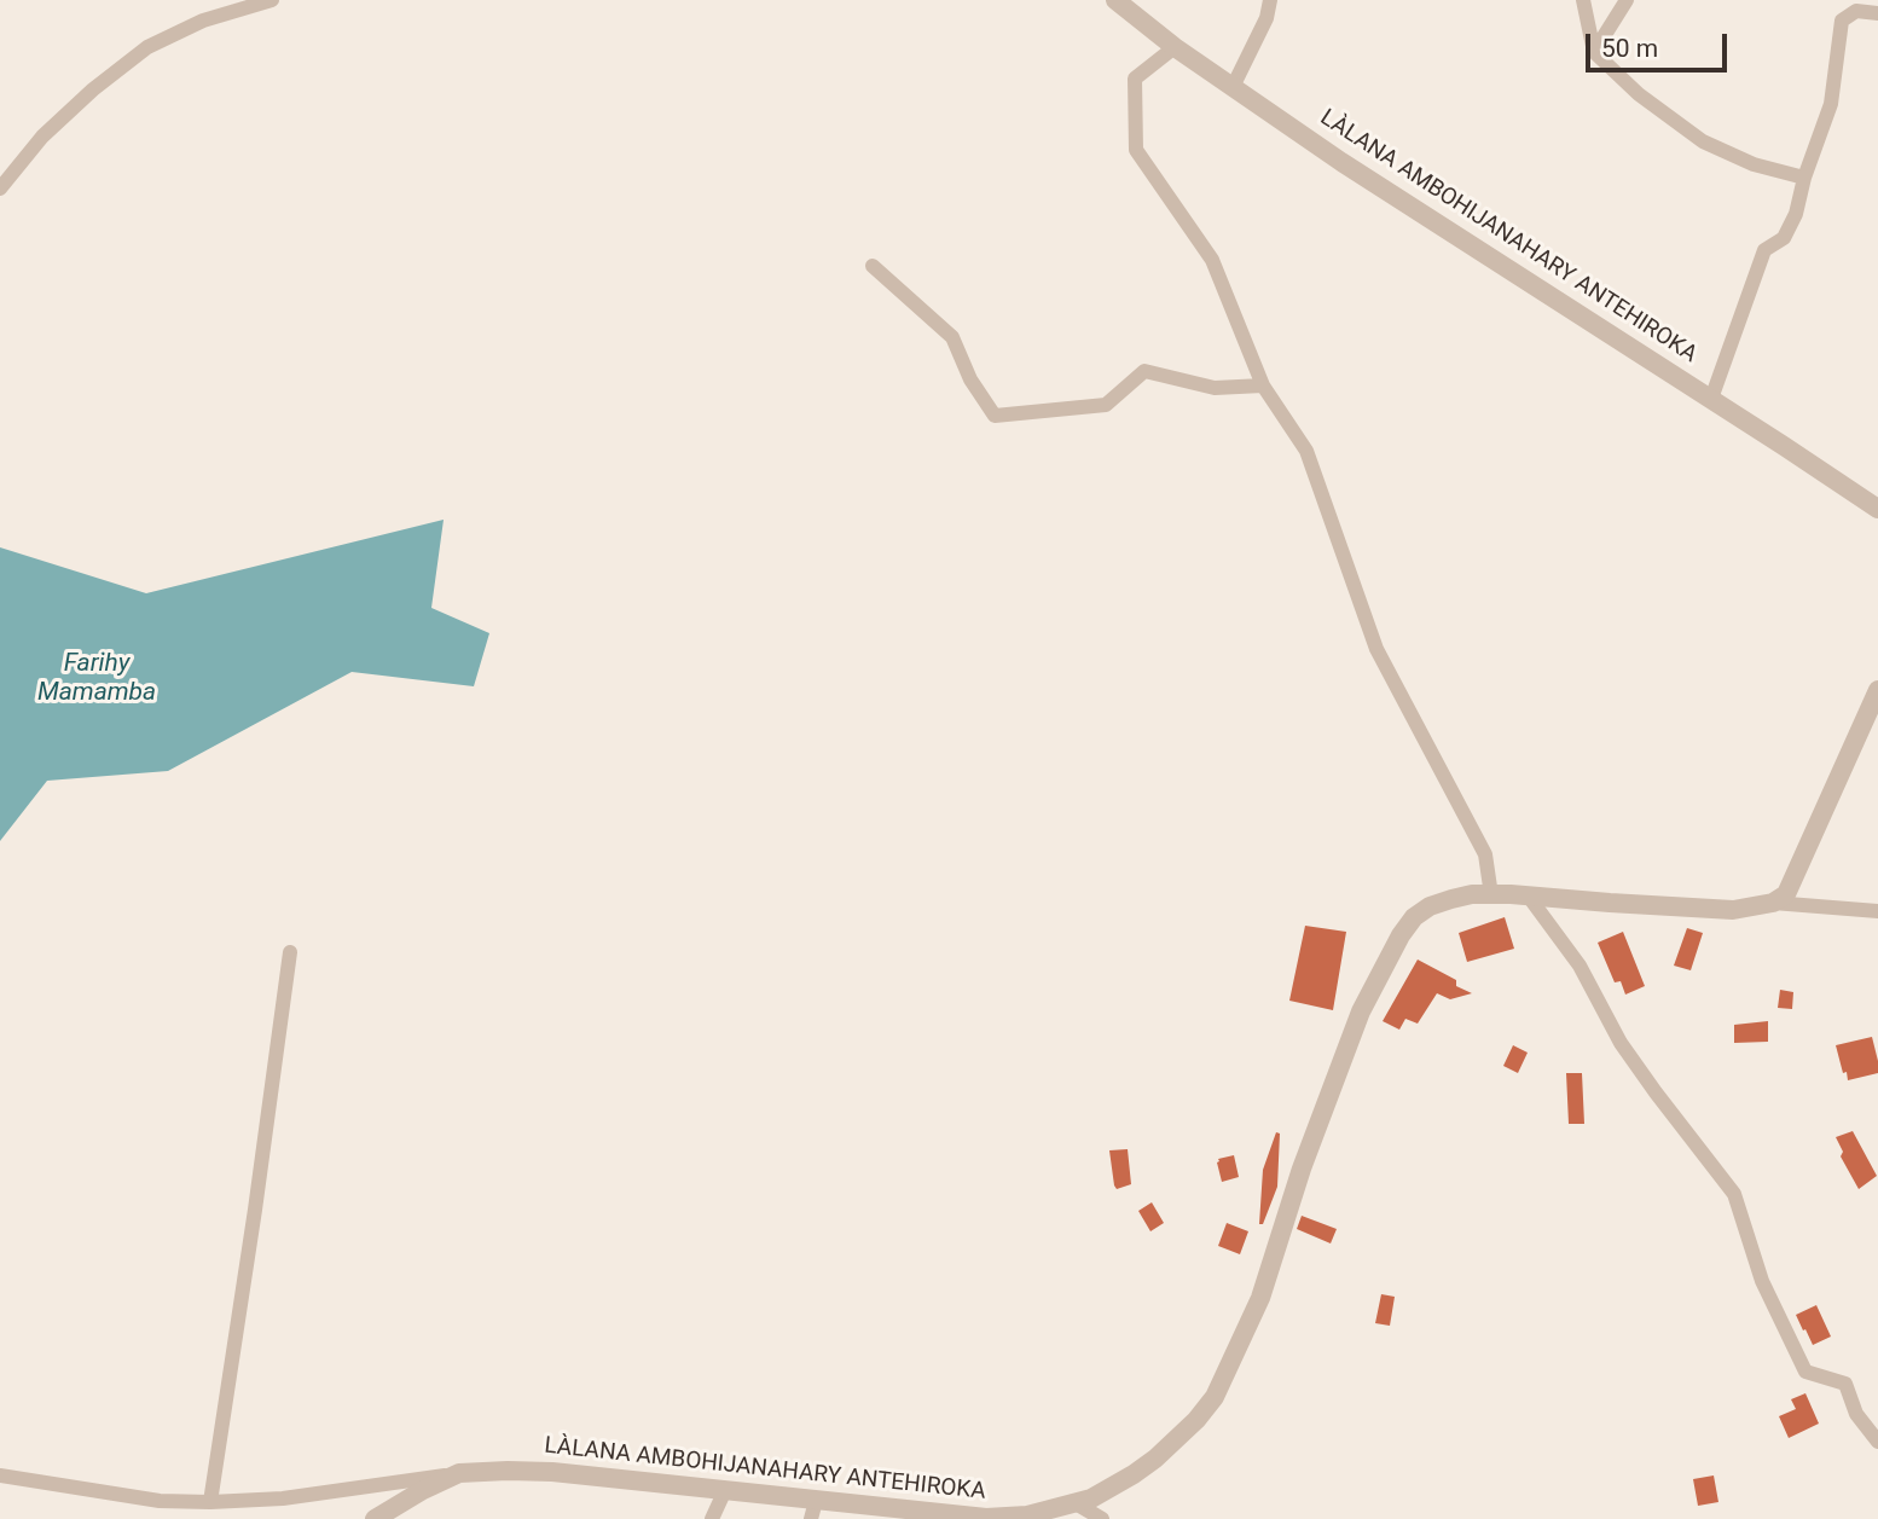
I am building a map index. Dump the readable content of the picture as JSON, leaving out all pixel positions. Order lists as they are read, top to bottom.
{
  "streets": {
    "street": ["LÀLANA AMBOHIJANAHARY ANTEHIROKA"]
  },
  "water": ["Farihy Mamamba"],
  "scale_bar": "50 m"
}
